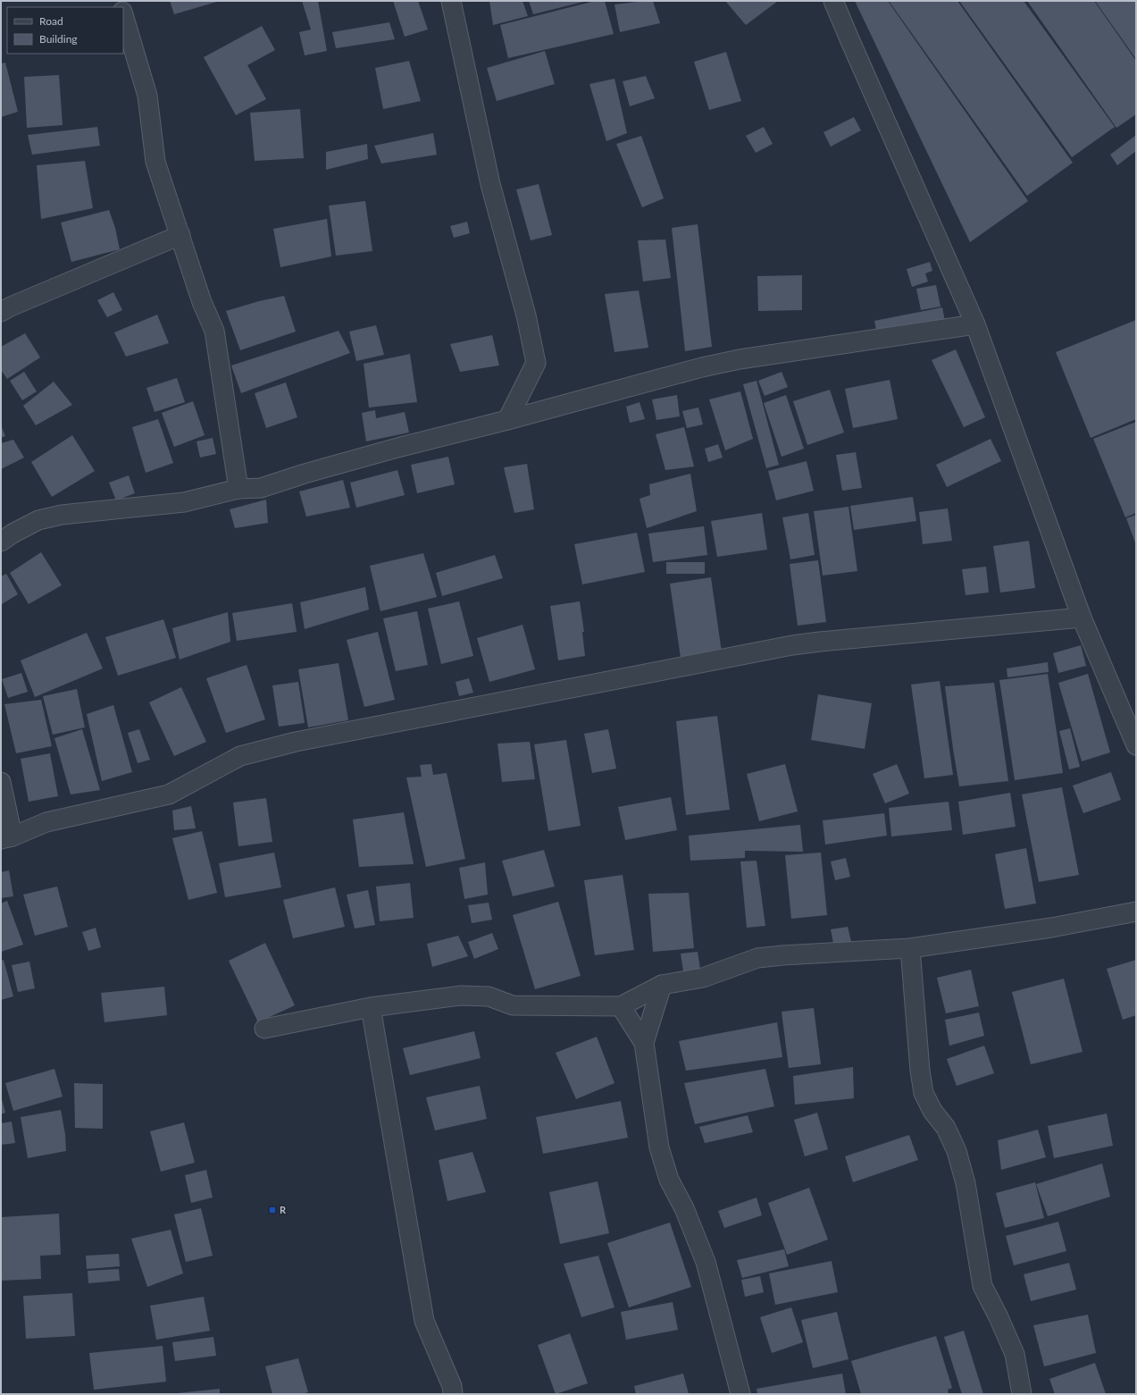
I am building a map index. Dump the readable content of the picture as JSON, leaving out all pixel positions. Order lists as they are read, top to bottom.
{
  "places": {
    "transit": ["R"]
  },
  "legend": ["Road", "Building"]
}
